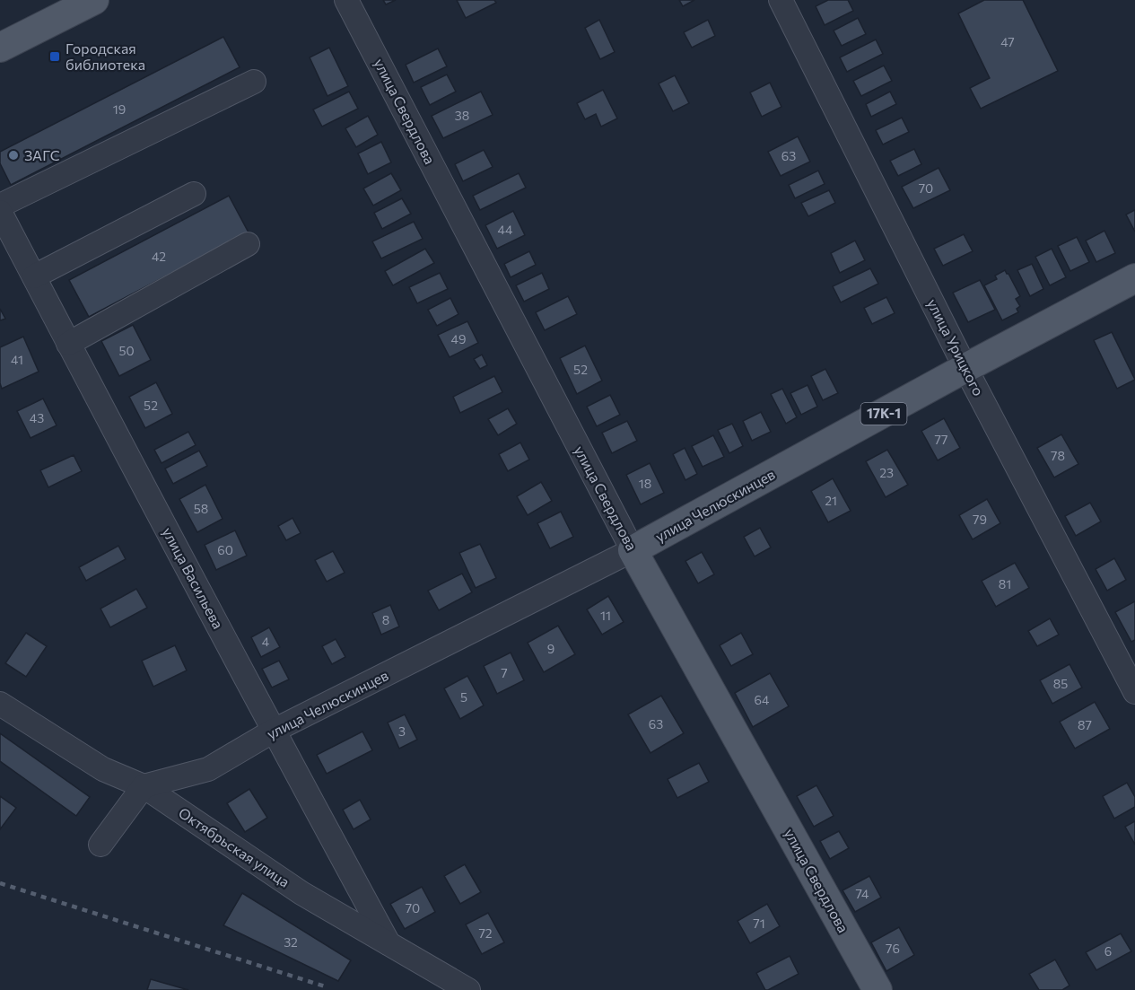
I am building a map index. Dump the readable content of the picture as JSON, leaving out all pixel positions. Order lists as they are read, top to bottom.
{
  "streets": {
    "main road": ["улица Свердлова", "17К-1", "улица Челюскинцев"],
    "street": ["улица Урицкого", "улица Васильева", "Октябрьская улица"]
  },
  "crossings": [
    ["улица Свердлова", "улица Челюскинцев"],
    ["улица Урицкого", "улица Челюскинцев"],
    ["улица Челюскинцев", "улица Васильева"],
    ["улица Челюскинцев", "Октябрьская улица"],
    ["улица Васильева", "Октябрьская улица"]
  ],
  "places": {
    "transit": ["Городская библиотека"],
    "other": ["ЗАГС"]
  },
  "house_numbers": [
    "47",
    "19",
    "38",
    "63",
    "70",
    "44",
    "42",
    "49",
    "50",
    "41",
    "52",
    "52",
    "43",
    "77",
    "78",
    "23",
    "18",
    "21",
    "58",
    "79",
    "60",
    "81",
    "11",
    "8",
    "4",
    "9",
    "7",
    "85",
    "5",
    "64",
    "63",
    "87",
    "3",
    "74",
    "70",
    "71",
    "72",
    "32",
    "76",
    "6"
  ]
}
